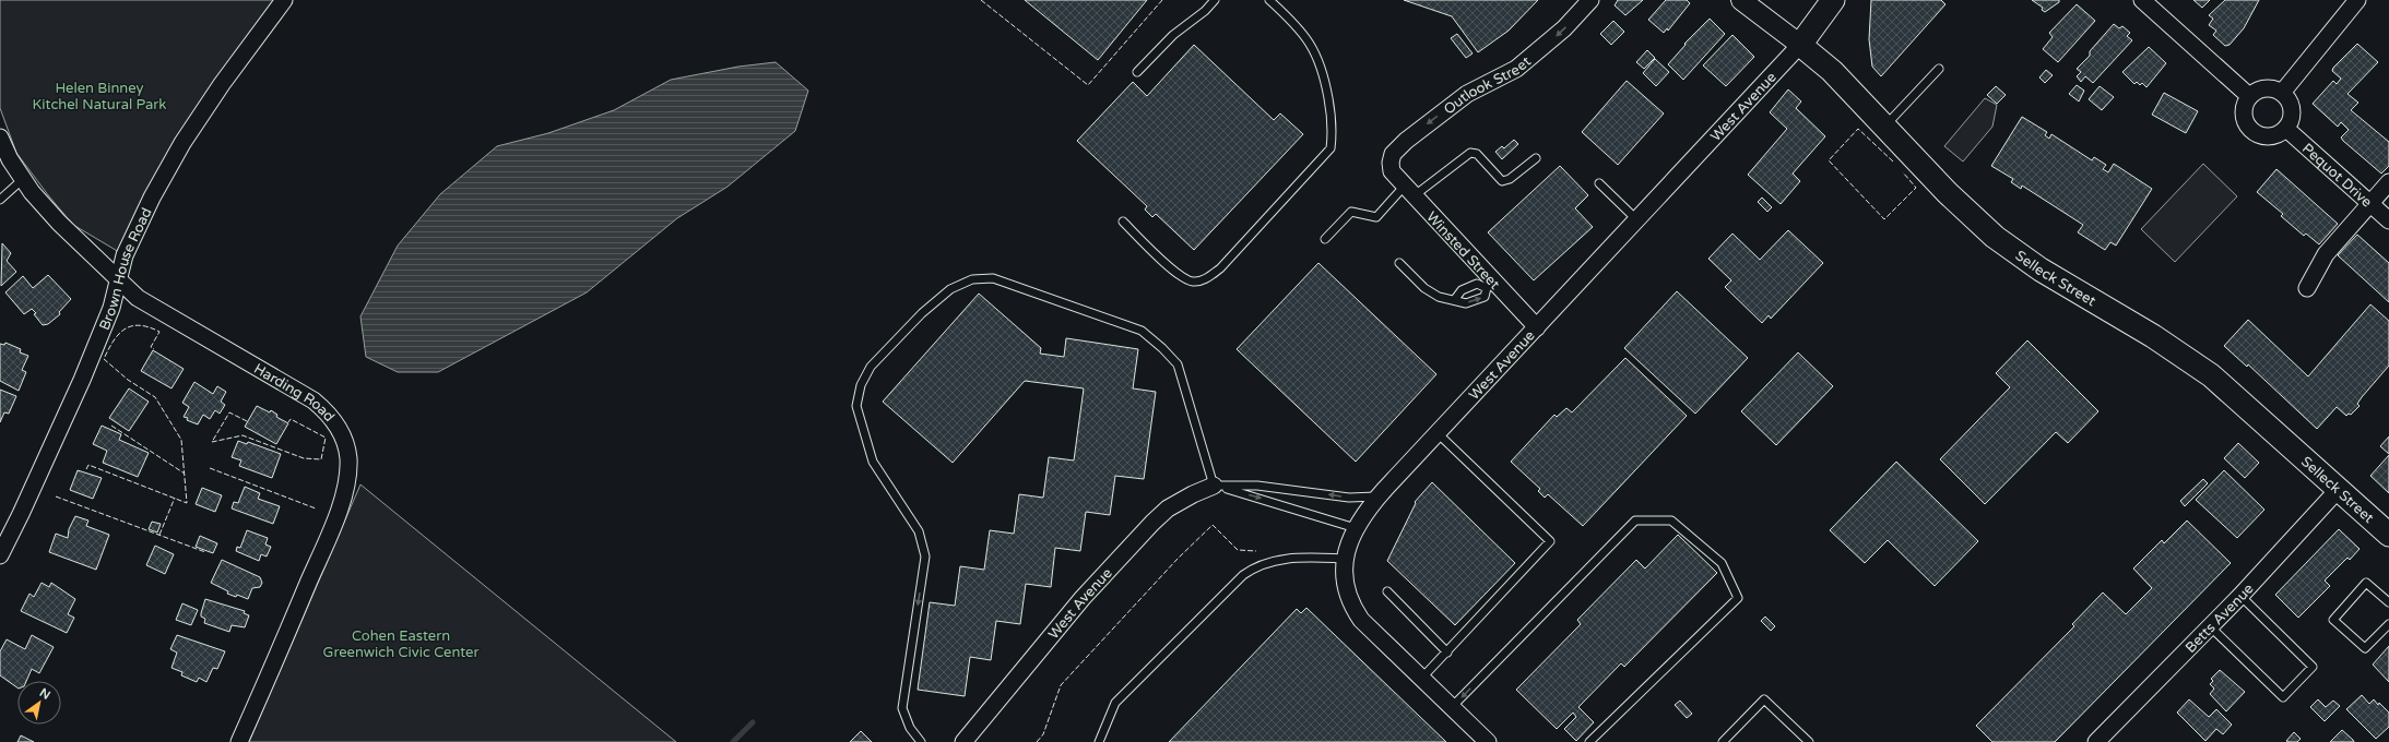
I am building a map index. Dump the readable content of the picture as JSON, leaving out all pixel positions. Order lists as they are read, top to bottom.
{
  "streets": {
    "main road": ["West Avenue", "Selleck Street"],
    "street": [
      "Outlook Street",
      "Pequot Drive",
      "Winsted Street",
      "Brown House Road",
      "Harding Road",
      "Betts Avenue"
    ]
  },
  "crossings": [
    ["Outlook Street", "Winsted Street"],
    ["West Avenue", "Winsted Street"],
    ["West Avenue", "Selleck Street"],
    ["Brown House Road", "Harding Road"],
    ["Selleck Street", "Betts Avenue"]
  ],
  "one_way": ["Outlook Street"],
  "parks": ["Helen Binney Kitchel Natural Park", "Cohen Eastern Greenwich Civic Center"],
  "north": "top right"
}
